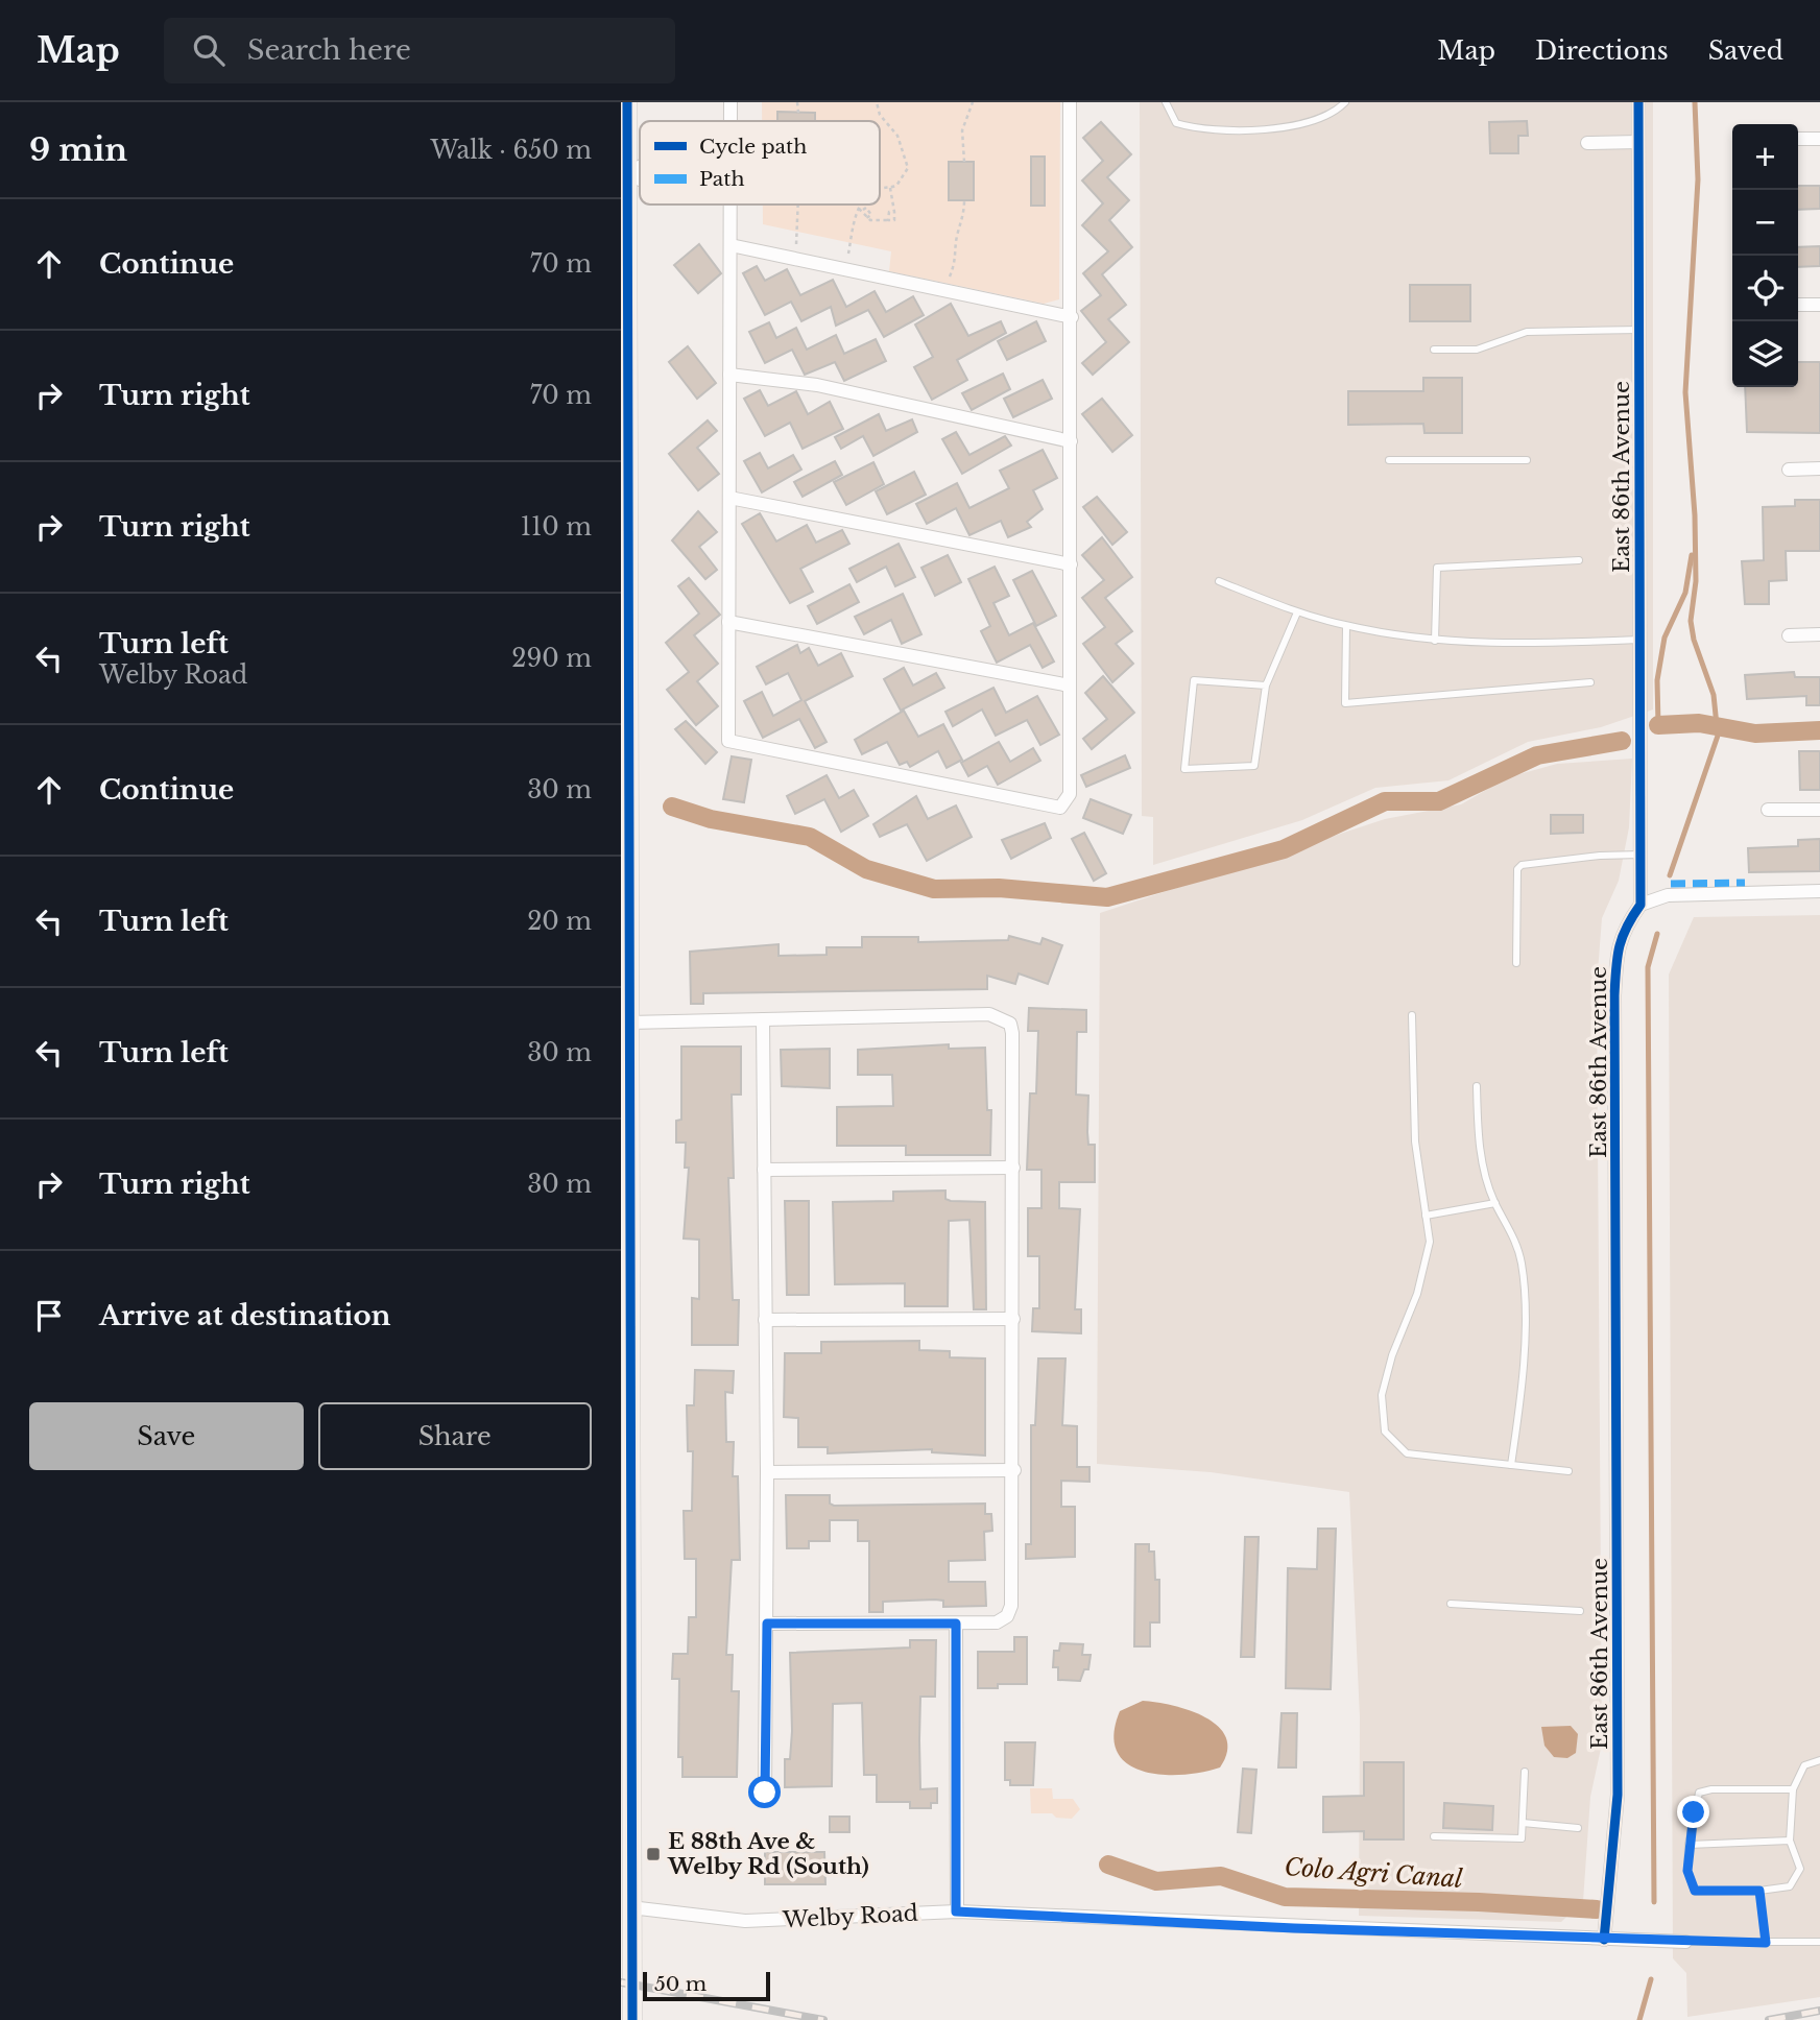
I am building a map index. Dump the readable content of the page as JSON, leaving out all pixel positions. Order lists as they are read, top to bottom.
{
  "streets": {
    "street": ["East 86th Avenue", "Welby Road"]
  },
  "crossings": [
    ["East 86th Avenue", "Welby Road"]
  ],
  "water": ["Colo Agri Canal"],
  "places": {
    "transit": ["E 88th Ave & Welby Rd (South)"]
  },
  "legend": ["Cycle path", "Path"],
  "scale_bar": "50 m",
  "page": {
    "header": "Map",
    "search": "Search here",
    "nav": ["Map", "Directions", "Saved"],
    "heading": ["9 min", "Walk · 650 m"],
    "map_buttons": ["+", "−"],
    "list": [
      ["Continue", "70 m"],
      ["Turn right", "70 m"],
      ["Turn right", "110 m"],
      ["Turn left", "Welby Road", "290 m"],
      ["Continue", "30 m"],
      ["Turn left", "20 m"],
      ["Turn left", "30 m"],
      ["Turn right", "30 m"],
      "Arrive at destination"
    ],
    "buttons": ["Save", "Share"],
    "scale": "50 m"
  }
}
